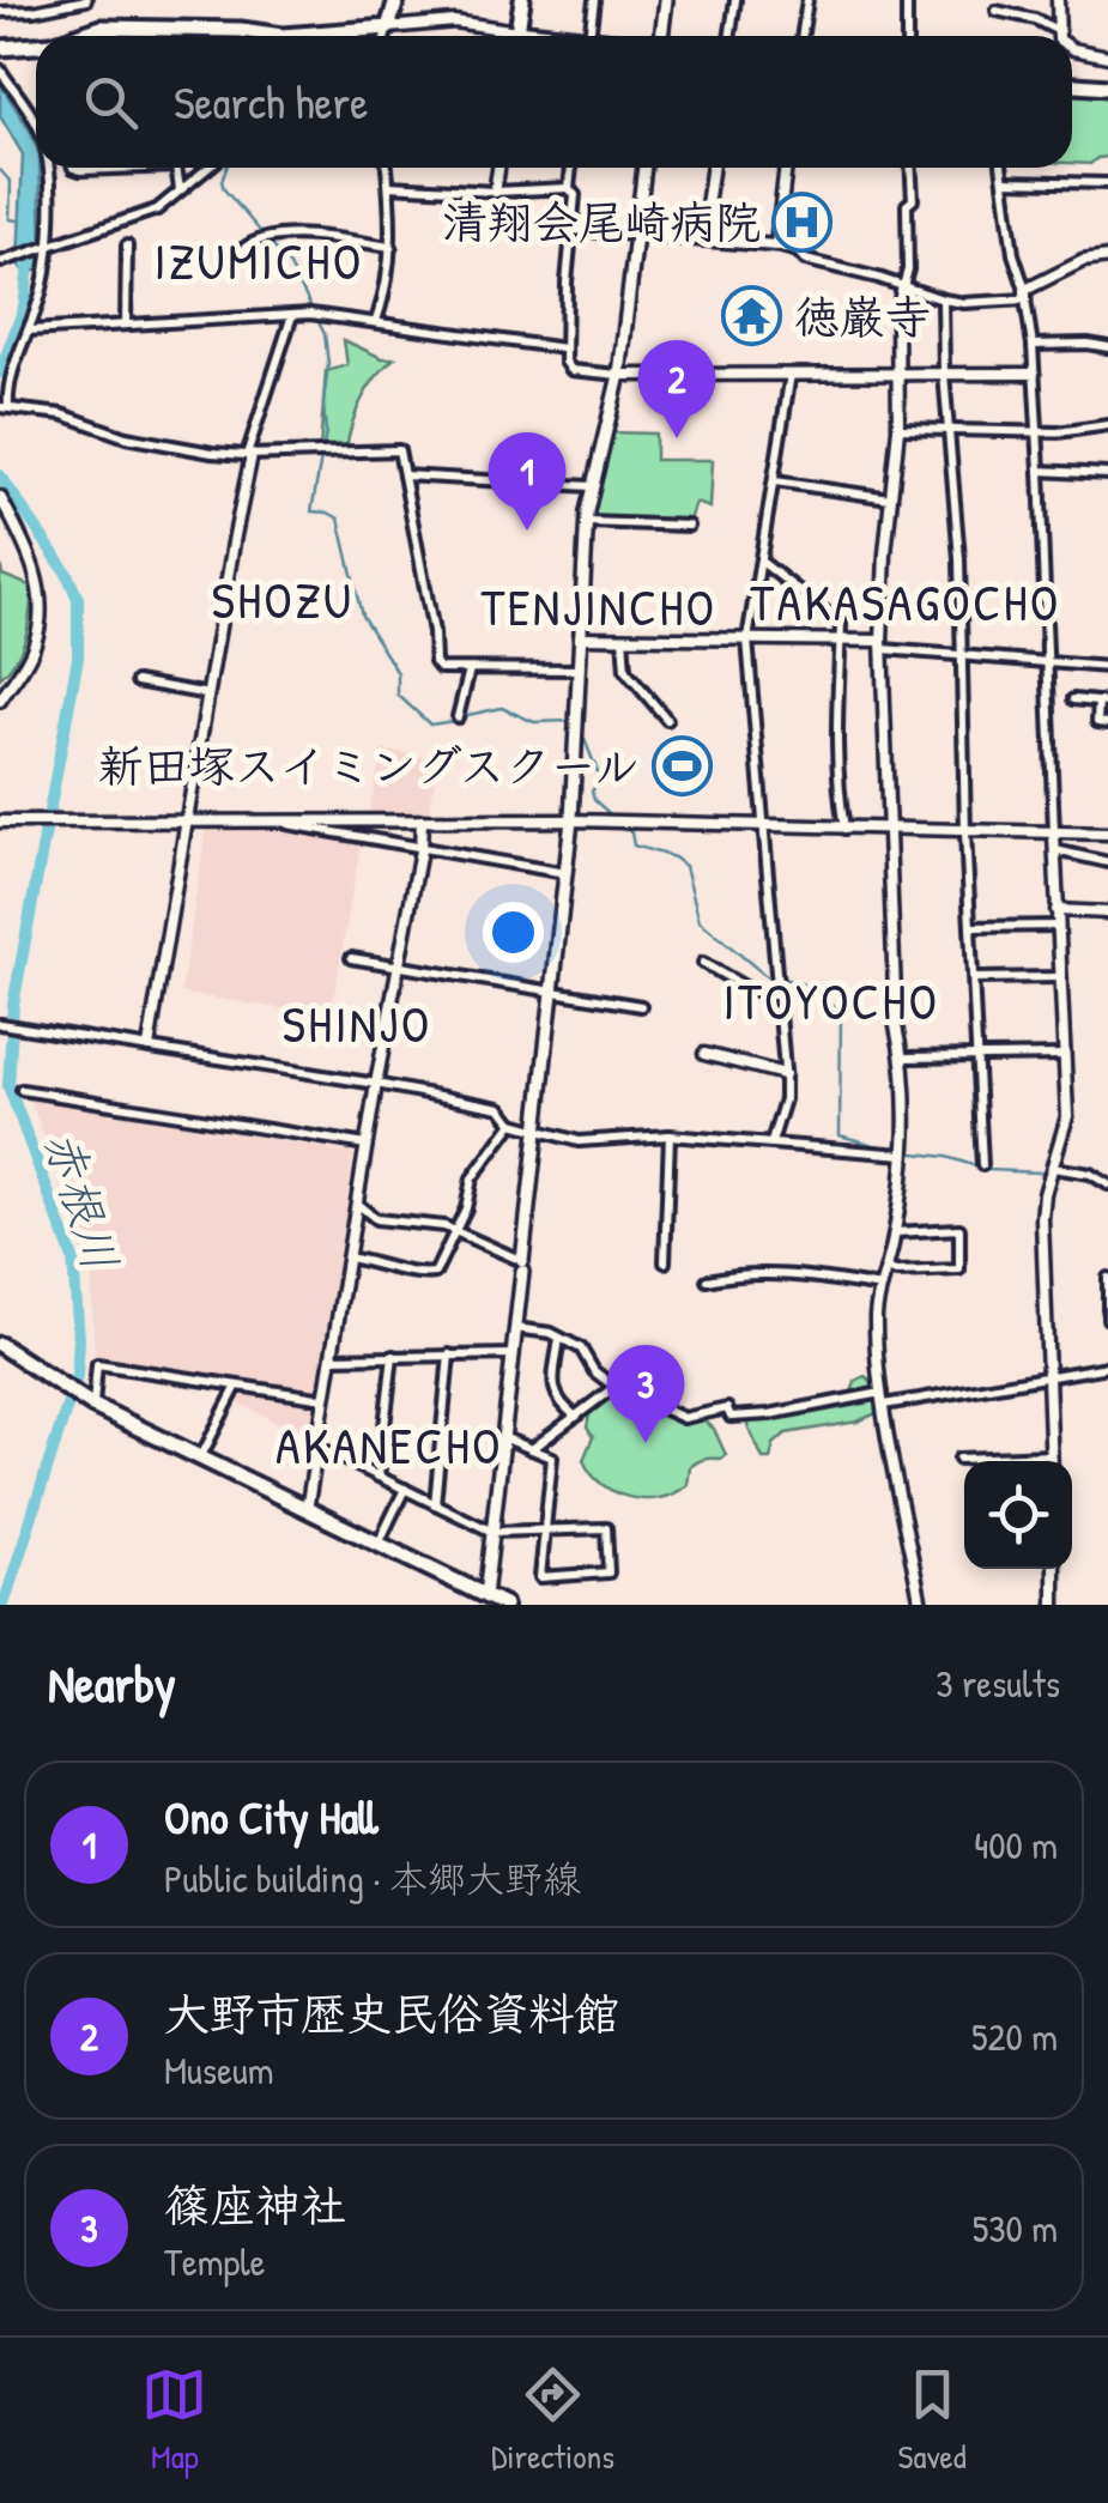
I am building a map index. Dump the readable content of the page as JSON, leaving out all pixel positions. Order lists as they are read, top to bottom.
{
  "districts": [
    "IZUMICHO",
    "SHOZU",
    "TAKASAGOCHO",
    "TENJINCHO",
    "ITOYOCHO",
    "SHINJO",
    "AKANECHO"
  ],
  "water": ["赤根川"],
  "places": {
    "hospital": ["清翔会尾崎病院"],
    "temple": ["徳巌寺"],
    "sports": ["新田塚スイミングスクール"]
  },
  "page": {
    "search": "Search here",
    "pins": ["2", "1", "3"],
    "heading": ["Nearby", "3 results"],
    "list": [
      {
        "mark": "1",
        "name": "Ono City Hall",
        "note": "Public building · 本郷大野線",
        "value": "400 m"
      },
      {
        "mark": "2",
        "name": "大野市歴史民俗資料館",
        "note": "Museum",
        "value": "520 m"
      },
      {
        "mark": "3",
        "name": "篠座神社",
        "note": "Temple",
        "value": "530 m"
      }
    ],
    "nav": ["Map", "Directions", "Saved"]
  }
}
